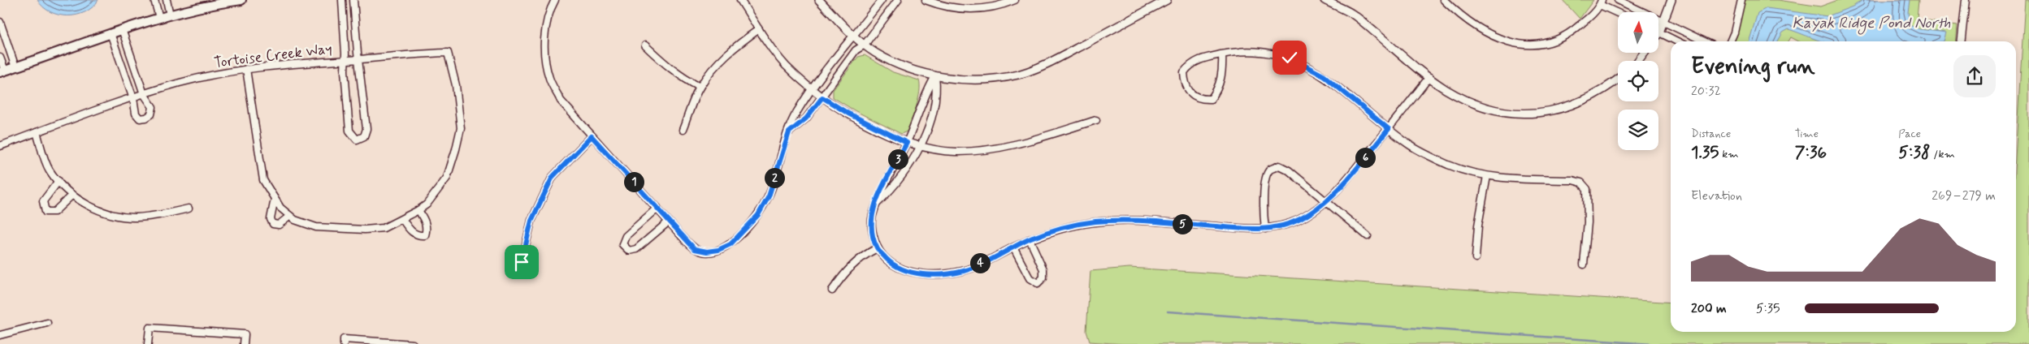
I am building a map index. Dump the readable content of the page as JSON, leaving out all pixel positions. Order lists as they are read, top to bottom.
{
  "streets": {
    "street": ["Tortoise Creek Way"]
  },
  "water": ["Kayak Ridge Pond North"],
  "north": "top",
  "page": {
    "heading": ["Evening run", "20:32"],
    "stats": [
      ["Distance", "1.35 km"],
      ["Time", "7:36"],
      ["Pace", "5:38 /km"]
    ],
    "pins": [
      "6",
      "3",
      "2",
      "1",
      "5",
      "4"
    ],
    "chart": ["Elevation", "269–279 m"],
    "list": [
      {
        "name": "200 m",
        "note": "5:35"
      }
    ]
  }
}
